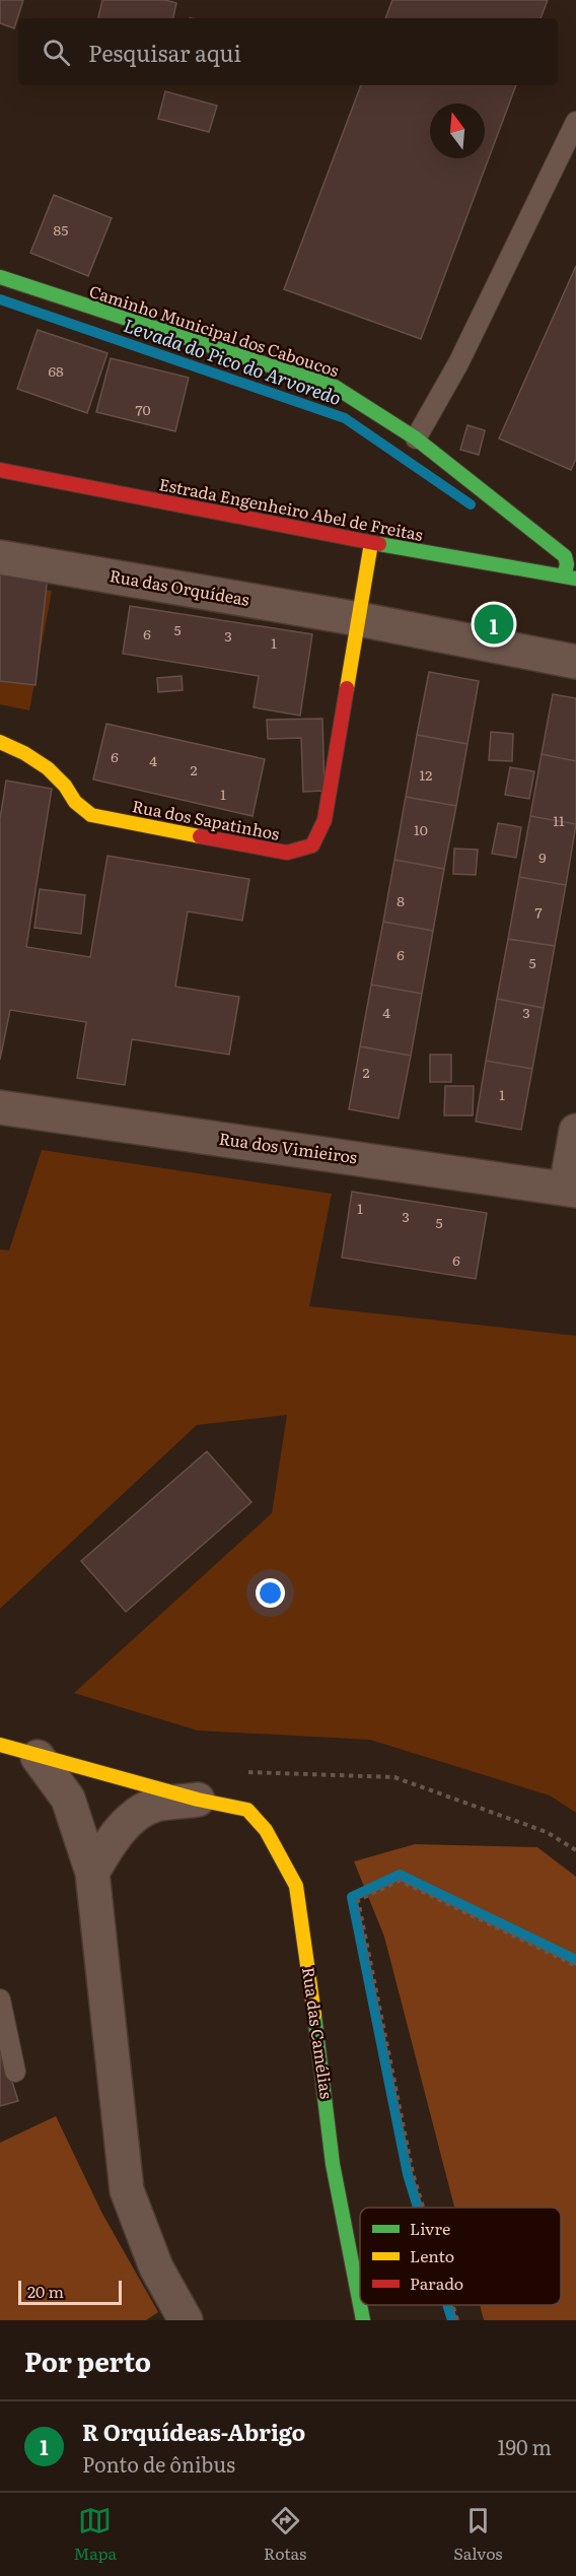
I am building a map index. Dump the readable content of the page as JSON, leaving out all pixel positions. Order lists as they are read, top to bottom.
{
  "streets": {
    "street": [
      "Caminho Municipal dos Caboucos",
      "Estrada Engenheiro Abel de Freitas",
      "Rua das Orquídeas",
      "Rua dos Sapatinhos",
      "Rua dos Vimieiros",
      "Rua das Camélias"
    ]
  },
  "crossings": [
    ["Caminho Municipal dos Caboucos", "Estrada Engenheiro Abel de Freitas"],
    ["Estrada Engenheiro Abel de Freitas", "Rua dos Sapatinhos"],
    ["Rua das Orquídeas", "Rua dos Sapatinhos"]
  ],
  "water": ["Levada do Pico do Arvoredo"],
  "house_numbers": [
    "85",
    "68",
    "70",
    "5",
    "6",
    "3",
    "1",
    "6",
    "4",
    "2",
    "12",
    "1",
    "11",
    "10",
    "9",
    "8",
    "7",
    "6",
    "5",
    "4",
    "3",
    "2",
    "1",
    "1",
    "3",
    "5",
    "6"
  ],
  "legend": ["Livre", "Lento", "Parado"],
  "scale_bar": "20 m",
  "north": "top",
  "page": {
    "search": "Pesquisar aqui",
    "pins": "1",
    "scale": "20 m",
    "heading": "Por perto",
    "list": [
      {
        "mark": "1",
        "name": "R Orquídeas-Abrigo",
        "note": "Ponto de ônibus",
        "value": "190 m"
      }
    ],
    "nav": ["Mapa", "Rotas", "Salvos"]
  }
}
